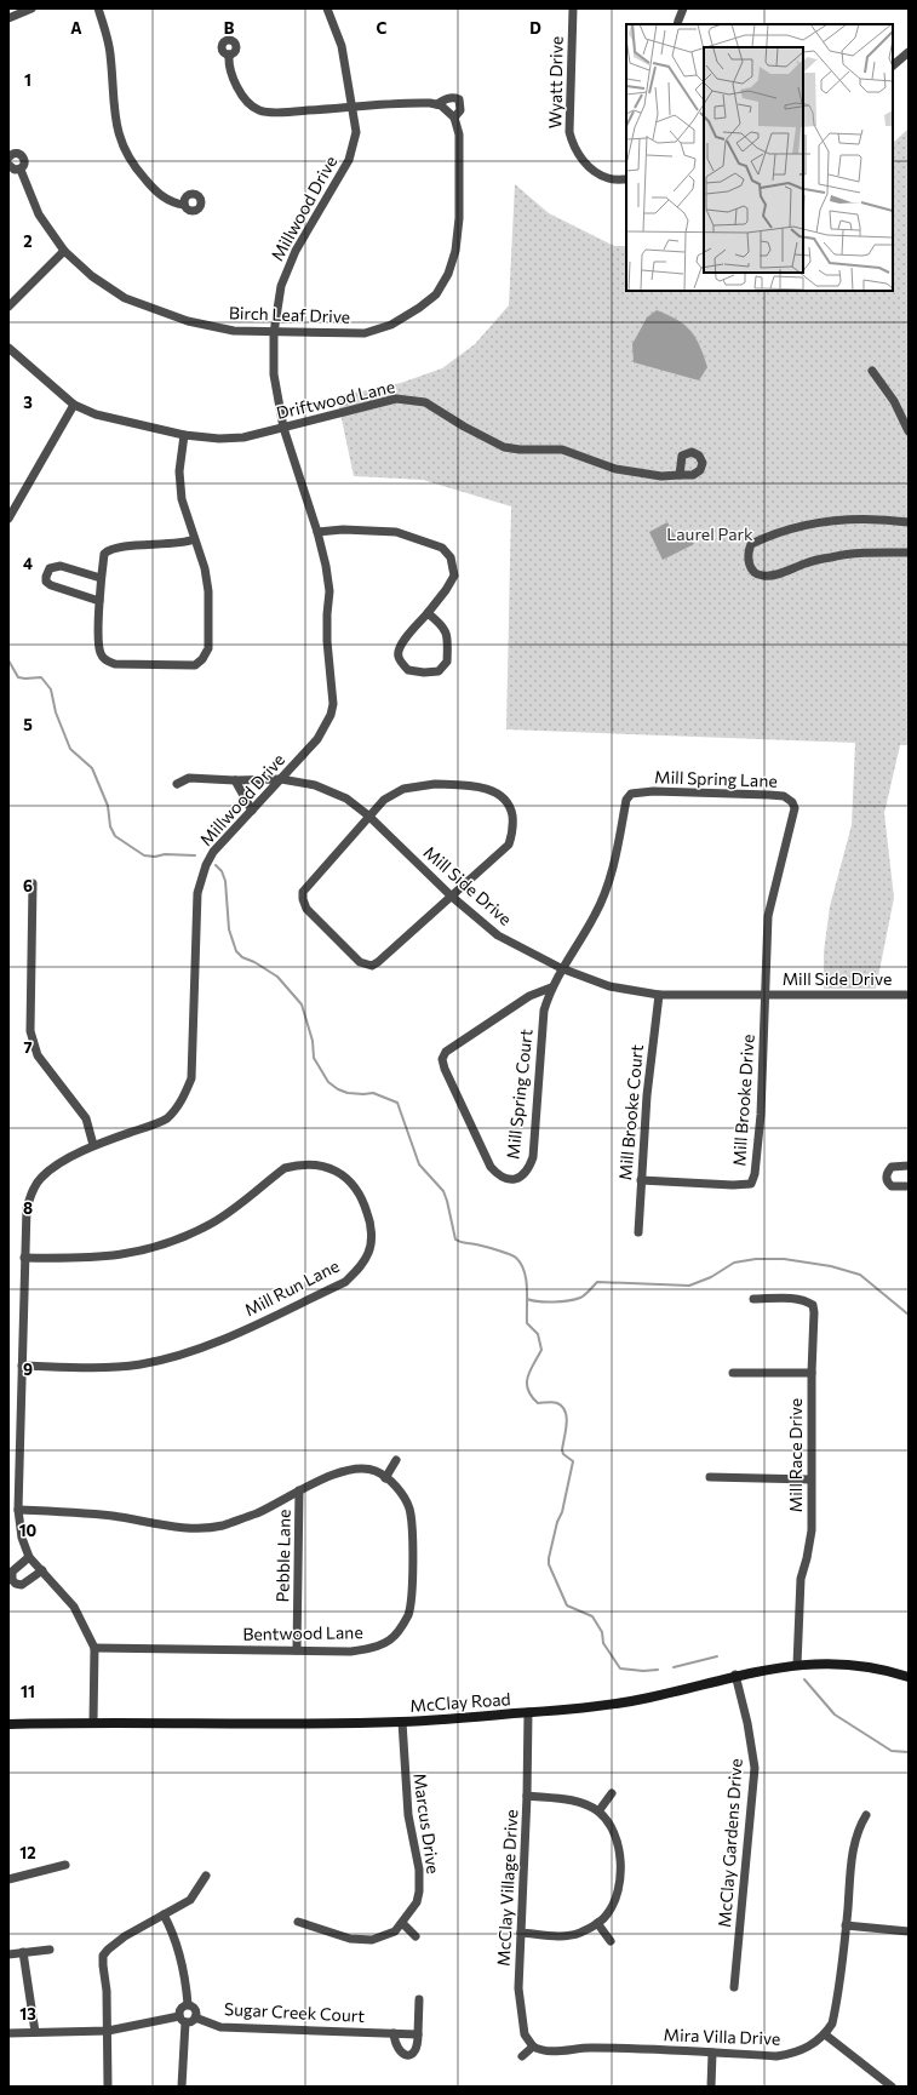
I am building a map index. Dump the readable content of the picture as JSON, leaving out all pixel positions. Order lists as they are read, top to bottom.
{
  "streets": {
    "main road": ["McClay Road"],
    "street": [
      "Wyatt Drive",
      "Millwood Drive",
      "Birch Leaf Drive",
      "Driftwood Lane",
      "Mill Spring Lane",
      "Mill Side Drive",
      "Mill Spring Court",
      "Mill Brooke Drive",
      "Mill Brooke Court",
      "Mill Run Lane",
      "Mill Race Drive",
      "Pebble Lane",
      "Bentwood Lane",
      "Marcus Drive",
      "McClay Gardens Drive",
      "McClay Village Drive",
      "Sugar Creek Court",
      "Mira Villa Drive"
    ]
  },
  "crossings": [
    ["Millwood Drive", "Birch Leaf Drive"],
    ["Millwood Drive", "Driftwood Lane"],
    ["Millwood Drive", "Mill Side Drive"],
    ["Millwood Drive", "Mill Run Lane"],
    ["Millwood Drive", "Bentwood Lane"],
    ["Millwood Drive", "McClay Road"],
    ["Mill Spring Lane", "Mill Side Drive"],
    ["Mill Spring Lane", "Mill Spring Court"],
    ["Mill Spring Lane", "Mill Brooke Drive"],
    ["Mill Side Drive", "Mill Spring Court"],
    ["Mill Side Drive", "Mill Brooke Drive"],
    ["Mill Side Drive", "Mill Brooke Court"],
    ["Mill Brooke Drive", "Mill Brooke Court"],
    ["Mill Race Drive", "McClay Road"],
    ["Pebble Lane", "Bentwood Lane"],
    ["McClay Road", "Marcus Drive"],
    ["McClay Road", "McClay Gardens Drive"],
    ["McClay Road", "McClay Village Drive"],
    ["McClay Village Drive", "Mira Villa Drive"]
  ],
  "parks": ["Laurel Park"],
  "grid": {
    "columns": [
      "A",
      "B",
      "C",
      "D"
    ],
    "rows": [
      "1",
      "2",
      "3",
      "4",
      "5",
      "6",
      "7",
      "8",
      "9",
      "10",
      "11",
      "12",
      "13"
    ]
  }
}
